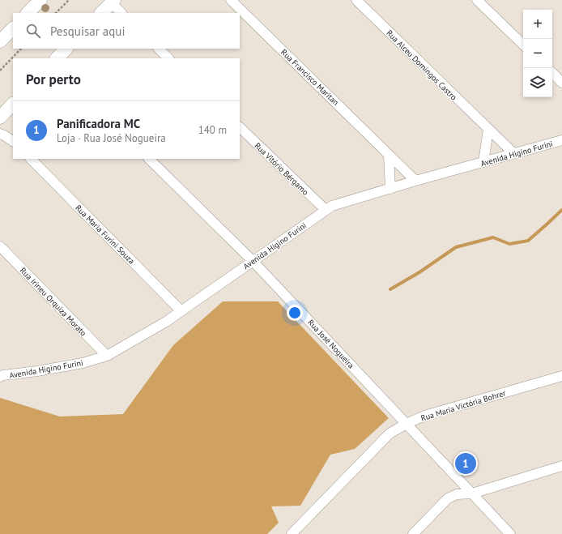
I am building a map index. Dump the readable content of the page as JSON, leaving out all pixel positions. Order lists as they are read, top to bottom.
{
  "streets": {
    "street": [
      "Rua Alceu Domingos Castro",
      "Rua Francisco Maritan",
      "Avenida Higino Furini",
      "Rua Vitório Bérgamo",
      "Rua Maria Furini Souza",
      "Rua Irineu Orquiza Morato",
      "Rua José Nogueira",
      "Rua Maria Victória Bohrer"
    ]
  },
  "crossings": [
    ["Rua Alceu Domingos Castro", "Avenida Higino Furini"],
    ["Rua Francisco Maritan", "Avenida Higino Furini"],
    ["Avenida Higino Furini", "Rua Vitório Bérgamo"],
    ["Avenida Higino Furini", "Rua Maria Furini Souza"],
    ["Avenida Higino Furini", "Rua Irineu Orquiza Morato"],
    ["Avenida Higino Furini", "Rua José Nogueira"],
    ["Rua José Nogueira", "Rua Maria Victória Bohrer"]
  ],
  "page": {
    "map_buttons": ["+", "−"],
    "search": "Pesquisar aqui",
    "heading": "Por perto",
    "list": [
      {
        "mark": "1",
        "name": "Panificadora MC",
        "note": "Loja · Rua José Nogueira",
        "value": "140 m"
      }
    ],
    "pins": "1"
  }
}
